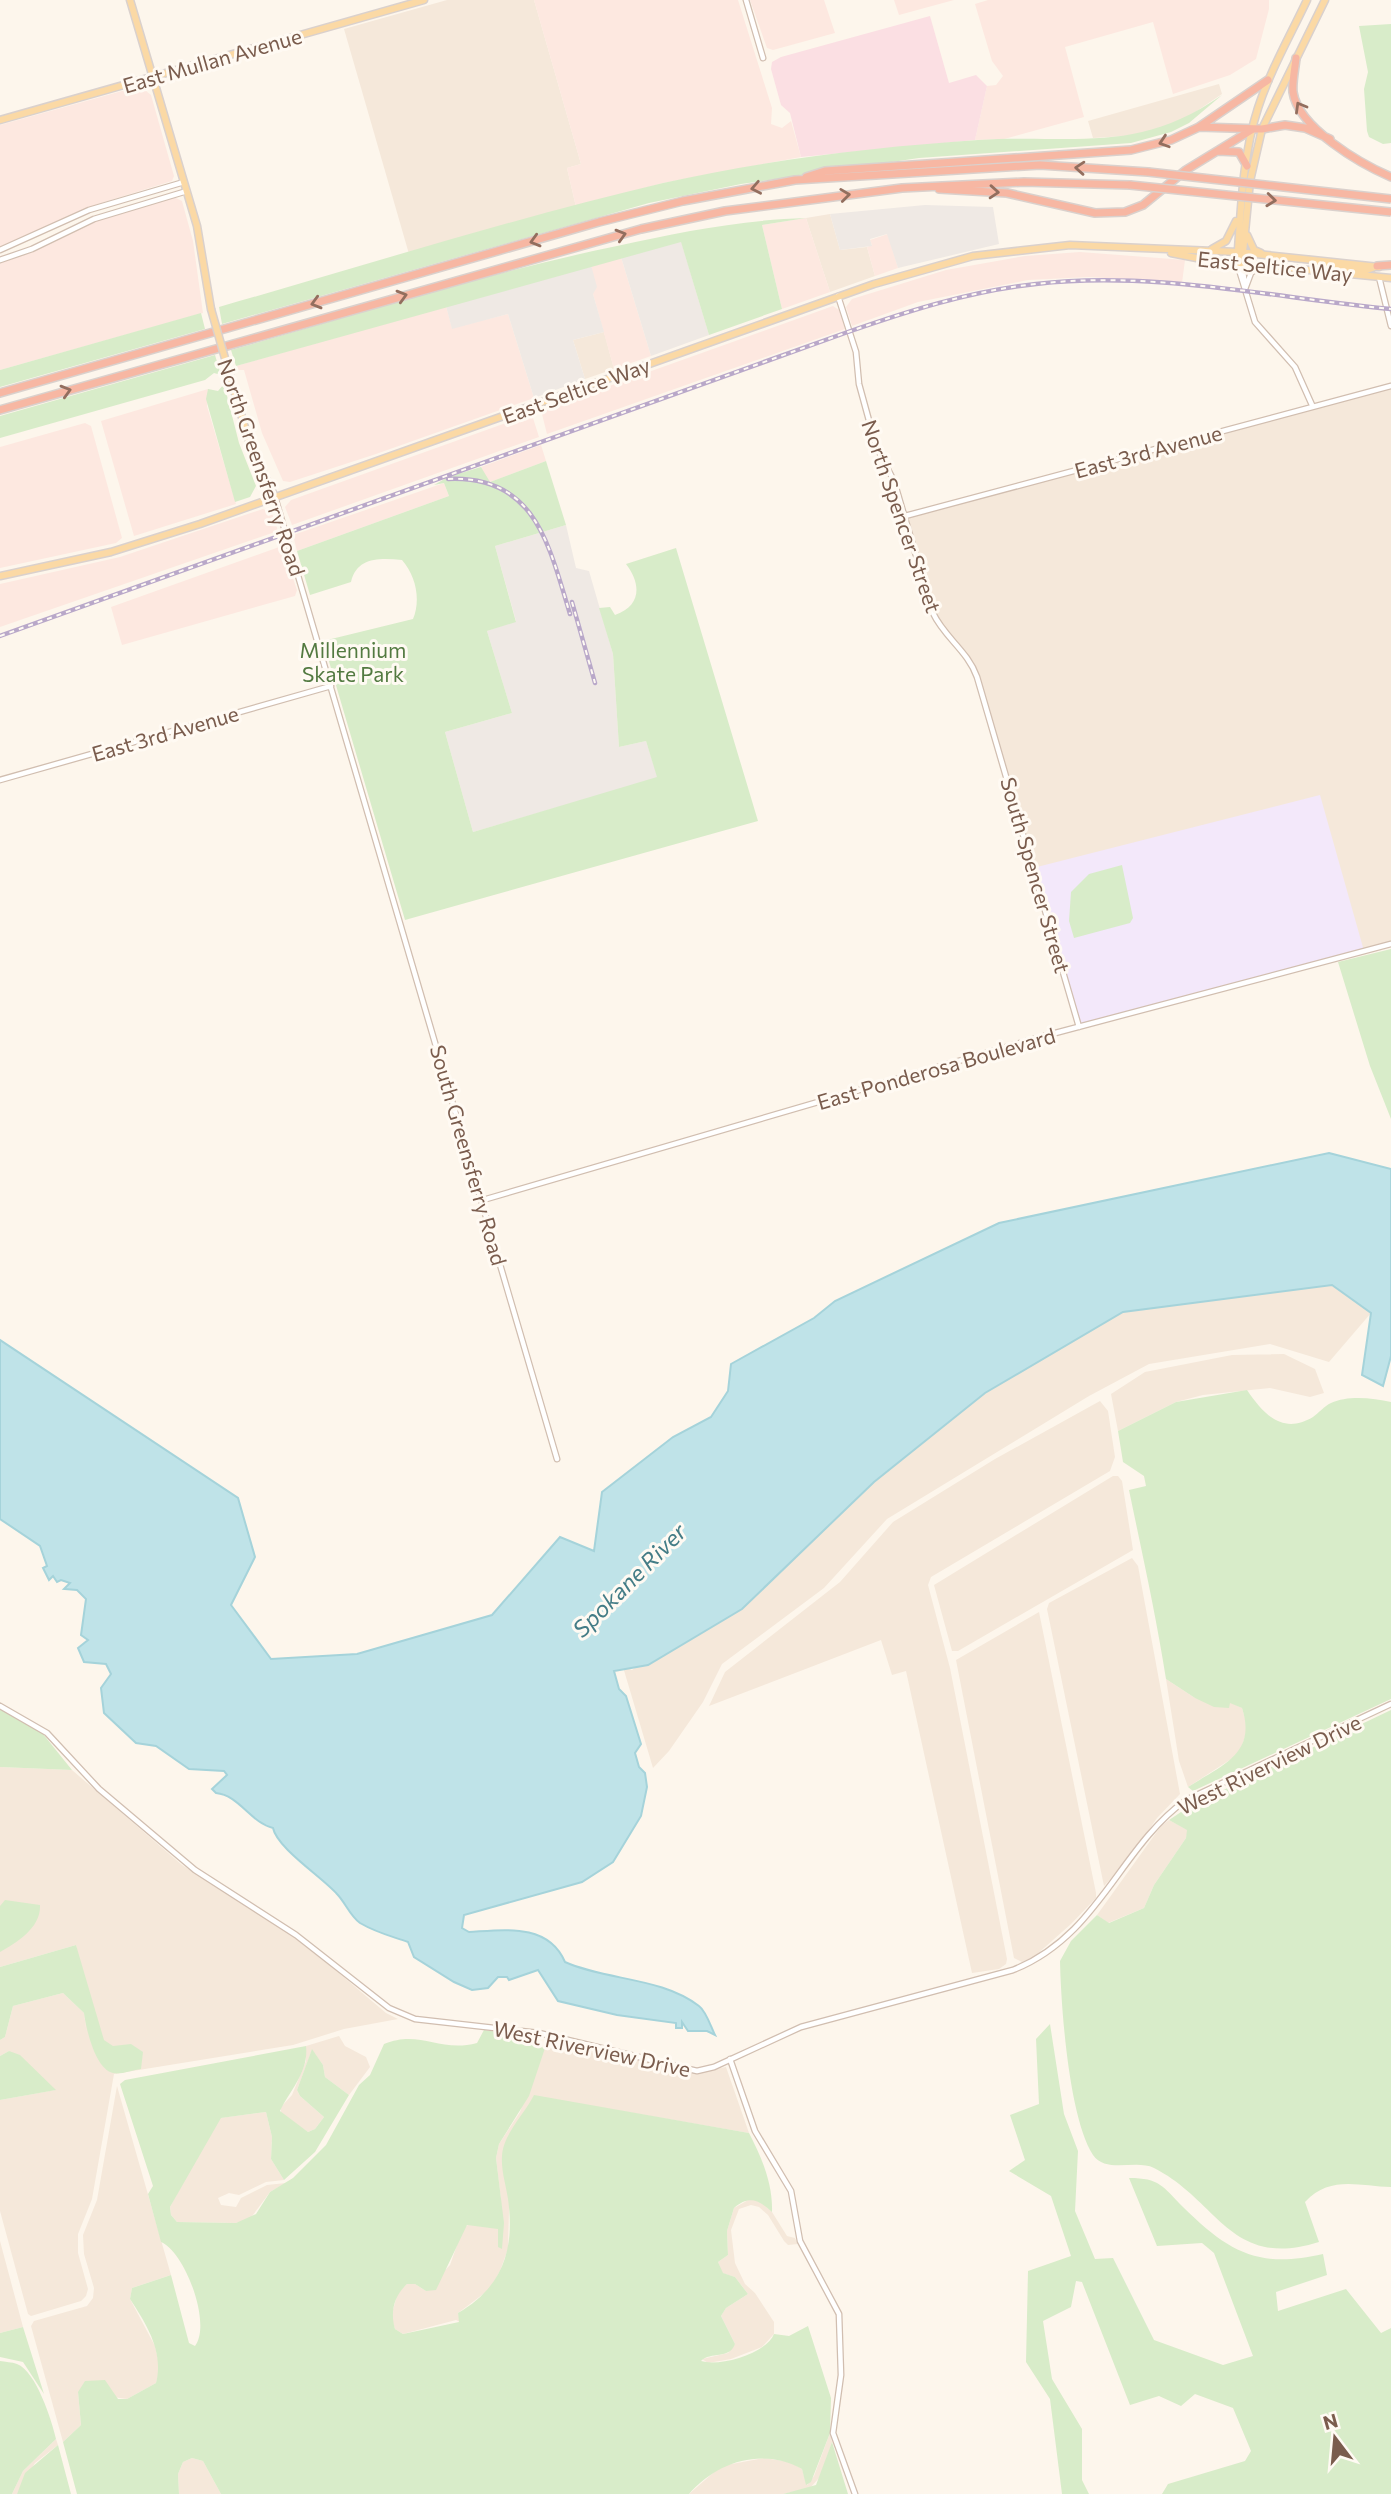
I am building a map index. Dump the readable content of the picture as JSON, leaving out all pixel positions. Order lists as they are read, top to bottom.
{
  "streets": {
    "main road": ["East Mullan Avenue", "East Seltice Way", "North Greensferry Road"],
    "street": [
      "East 3rd Avenue",
      "North Spencer Street",
      "South Spencer Street",
      "East Ponderosa Boulevard",
      "South Greensferry Road",
      "West Riverview Drive"
    ]
  },
  "crossings": [
    ["East Mullan Avenue", "North Greensferry Road"],
    ["East Seltice Way", "North Greensferry Road"],
    ["East Seltice Way", "North Spencer Street"],
    ["East 3rd Avenue", "North Greensferry Road"],
    ["East 3rd Avenue", "North Spencer Street"],
    ["North Greensferry Road", "South Greensferry Road"],
    ["North Spencer Street", "South Spencer Street"],
    ["South Spencer Street", "East Ponderosa Boulevard"],
    ["East Ponderosa Boulevard", "South Greensferry Road"]
  ],
  "water": ["Spokane River"],
  "parks": ["Millennium Skate Park"],
  "north": "top"
}
